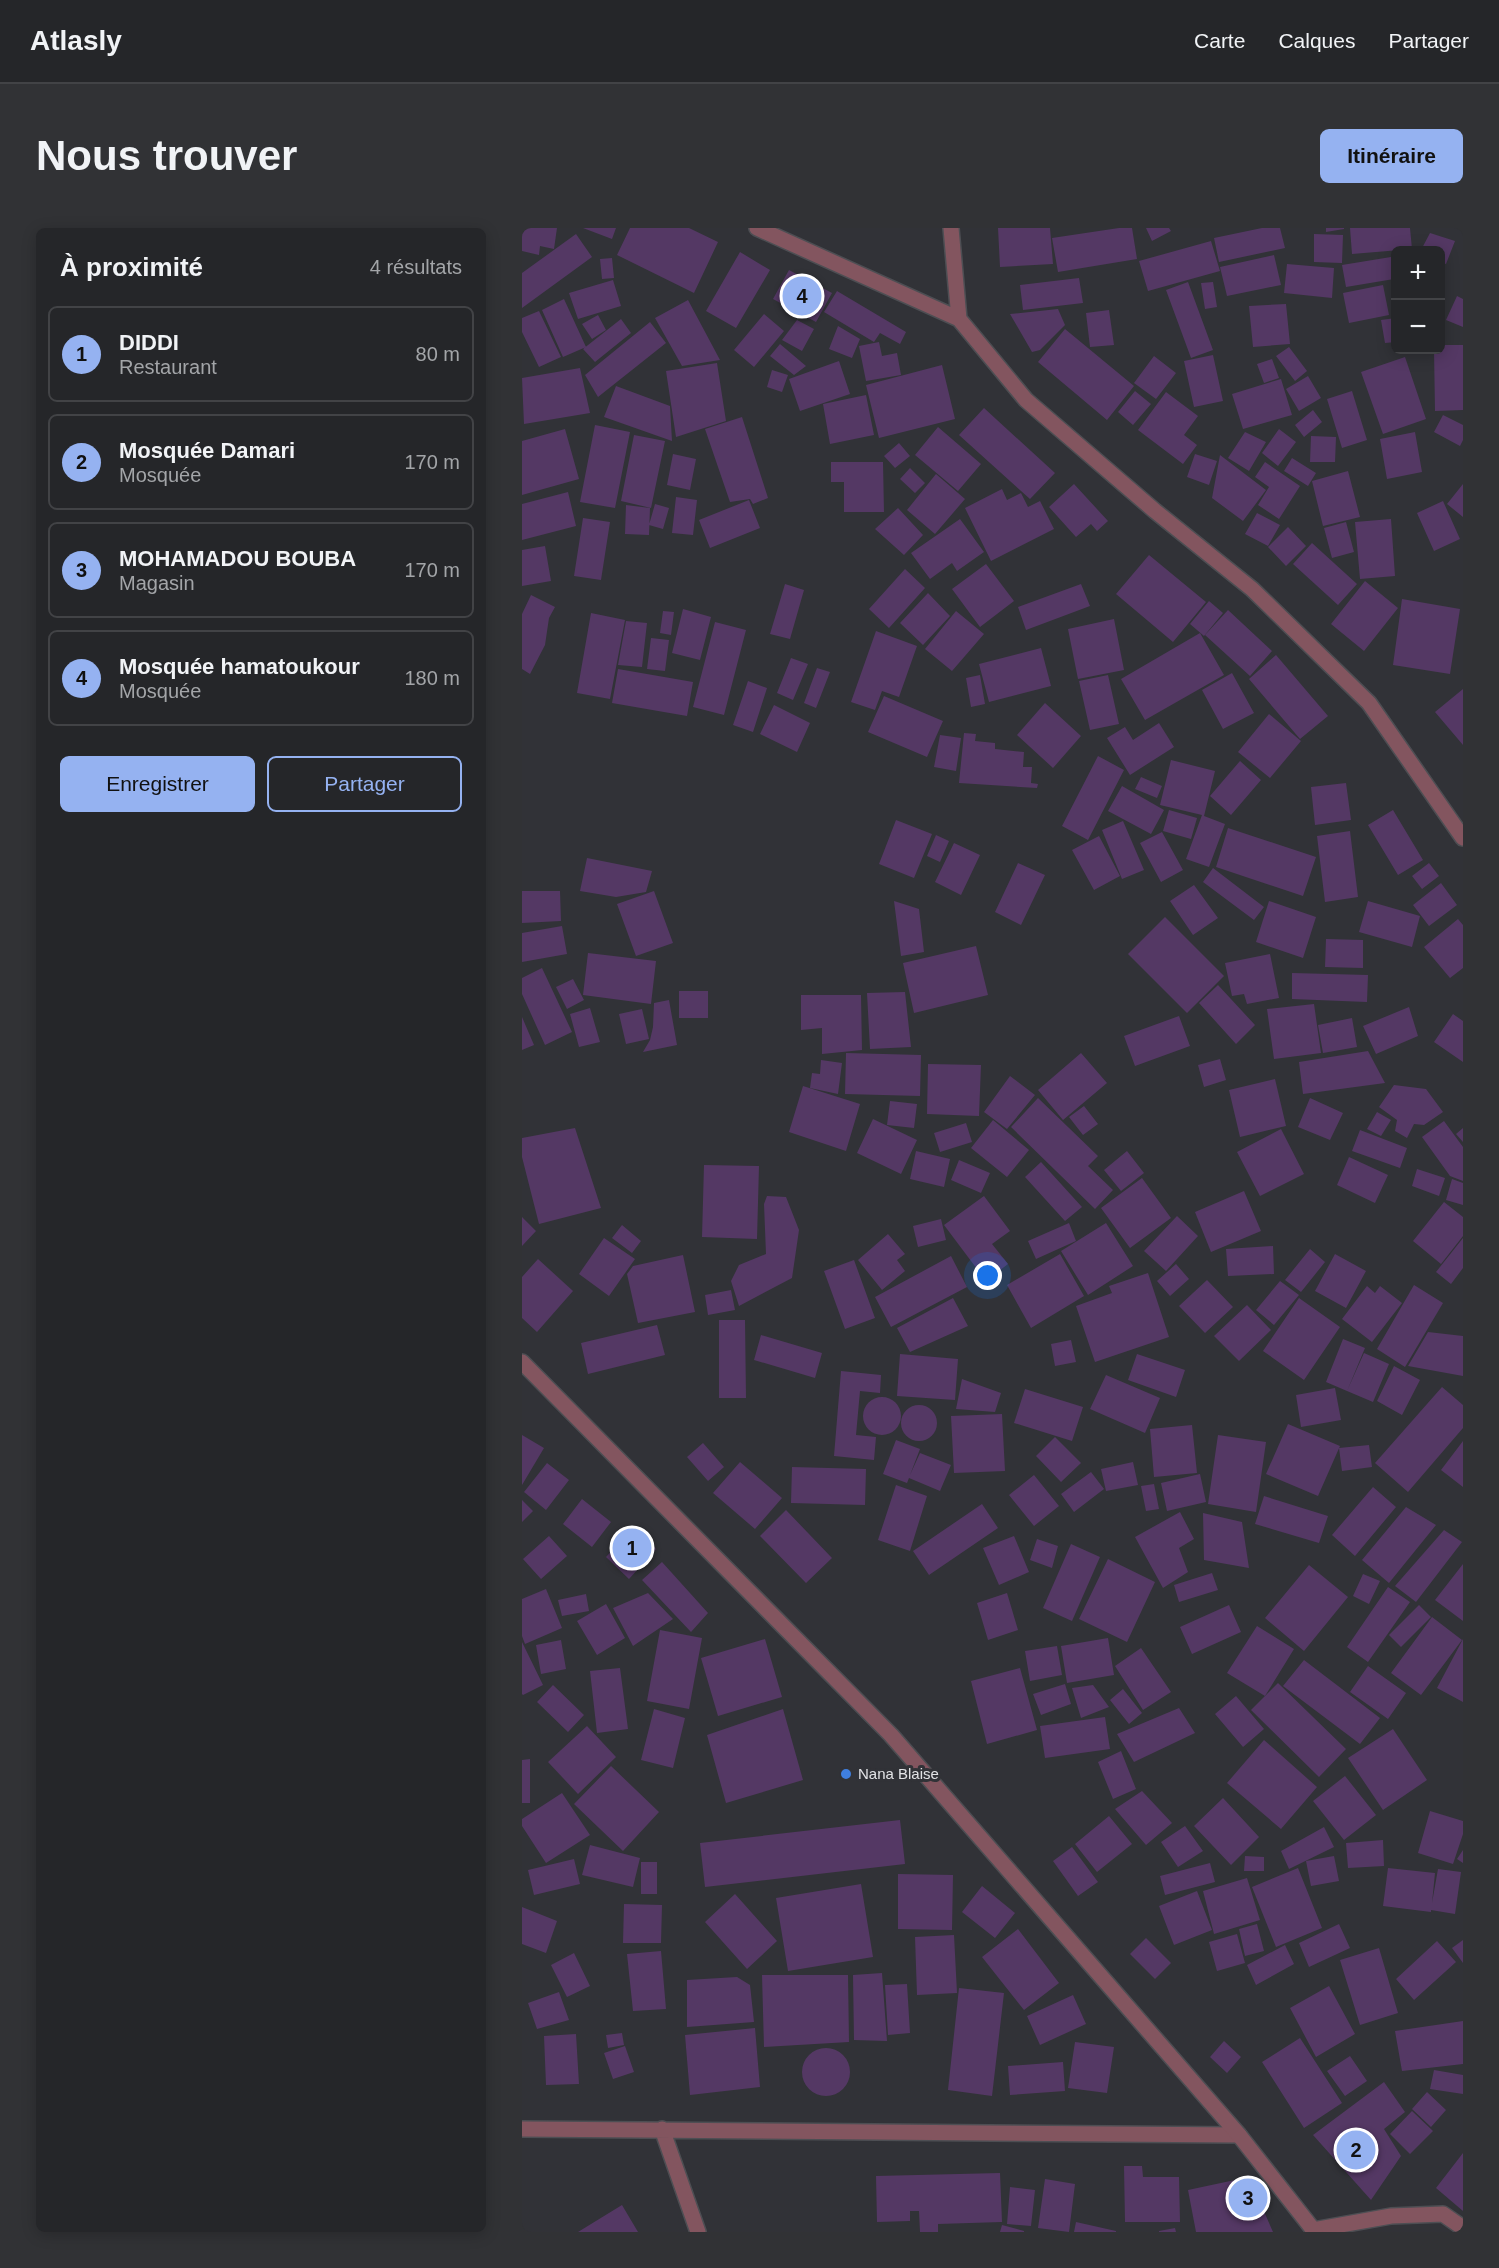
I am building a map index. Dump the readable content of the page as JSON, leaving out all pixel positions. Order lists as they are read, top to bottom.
{
  "places": ["Nana Blaise"],
  "page": {
    "header": "Atlasly",
    "nav": ["Carte", "Calques", "Partager"],
    "buttons": [
      "Itinéraire",
      ["Enregistrer", "Partager"]
    ],
    "title": "Nous trouver",
    "heading": ["À proximité", "4 résultats"],
    "map_buttons": ["+", "−"],
    "pins": [
      "4",
      "1",
      "2",
      "3"
    ],
    "list": [
      {
        "mark": "1",
        "name": "DIDDI",
        "note": "Restaurant",
        "value": "80 m"
      },
      {
        "mark": "2",
        "name": "Mosquée Damari",
        "note": "Mosquée",
        "value": "170 m"
      },
      {
        "mark": "3",
        "name": "MOHAMADOU BOUBA",
        "note": "Magasin",
        "value": "170 m"
      },
      {
        "mark": "4",
        "name": "Mosquée hamatoukour",
        "note": "Mosquée",
        "value": "180 m"
      }
    ]
  }
}
